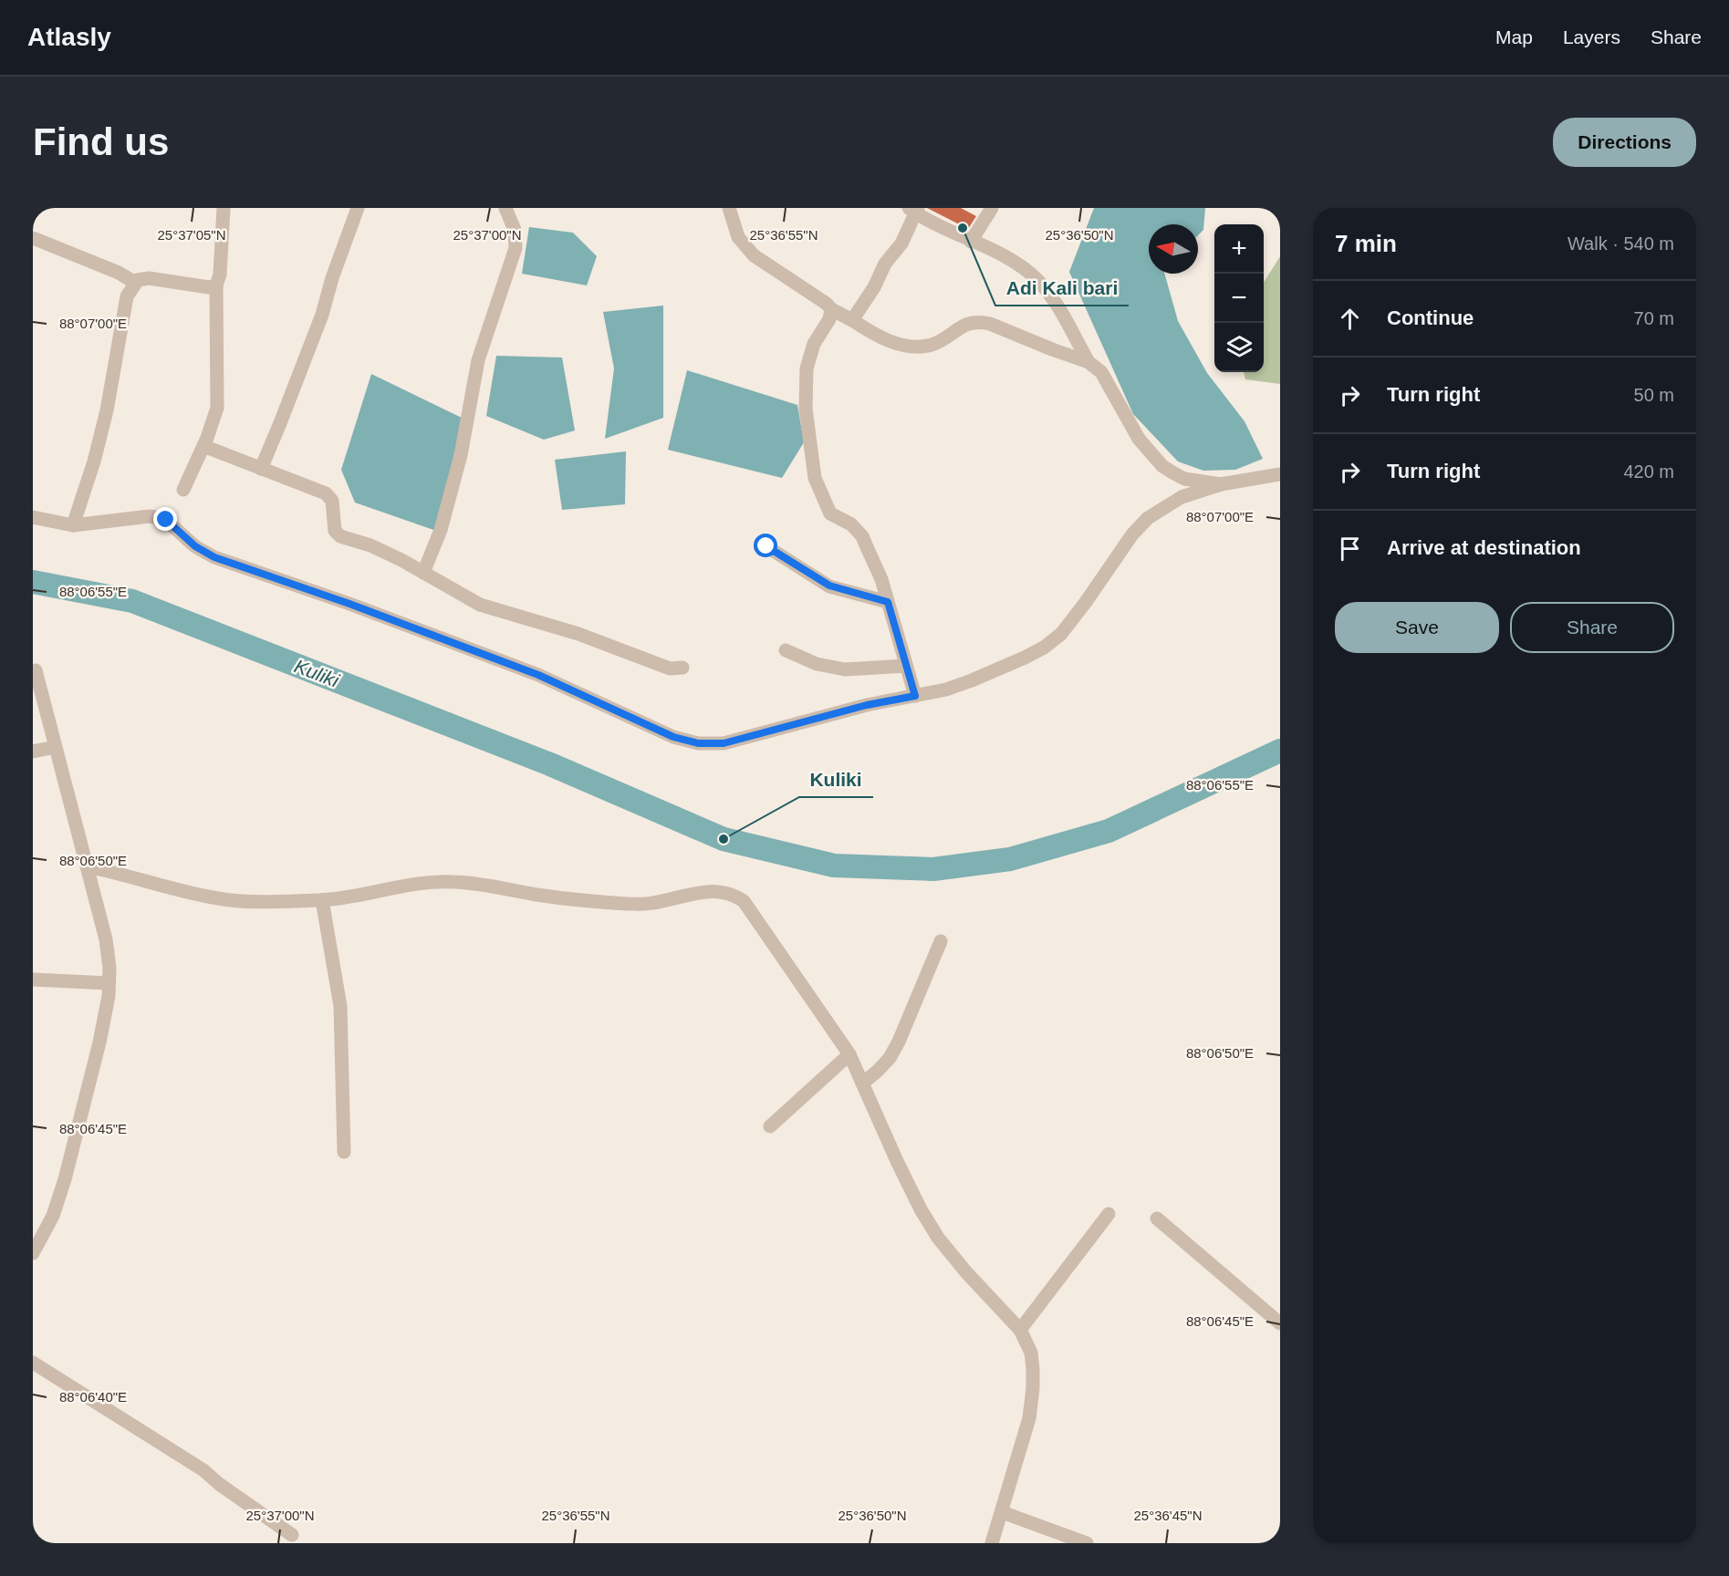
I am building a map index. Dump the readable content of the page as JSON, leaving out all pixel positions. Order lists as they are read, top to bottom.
{
  "water": ["Kuliki"],
  "places": ["Adi Kali bari", "Kuliki"],
  "north": "left",
  "page": {
    "header": "Atlasly",
    "nav": ["Map", "Layers", "Share"],
    "buttons": [
      "Directions",
      ["Save", "Share"]
    ],
    "title": "Find us",
    "heading": ["7 min", "Walk · 540 m"],
    "map_buttons": ["+", "−"],
    "list": [
      ["Continue", "70 m"],
      ["Turn right", "50 m"],
      ["Turn right", "420 m"],
      "Arrive at destination"
    ]
  },
  "coordinates": [
    "25°37'05\"N",
    "25°37'00\"N",
    "25°36'55\"N",
    "25°36'50\"N",
    "88°07'00\"E",
    "88°06'55\"E",
    "88°06'50\"E",
    "88°06'45\"E",
    "88°06'40\"E",
    "25°36'45\"N"
  ]
}
